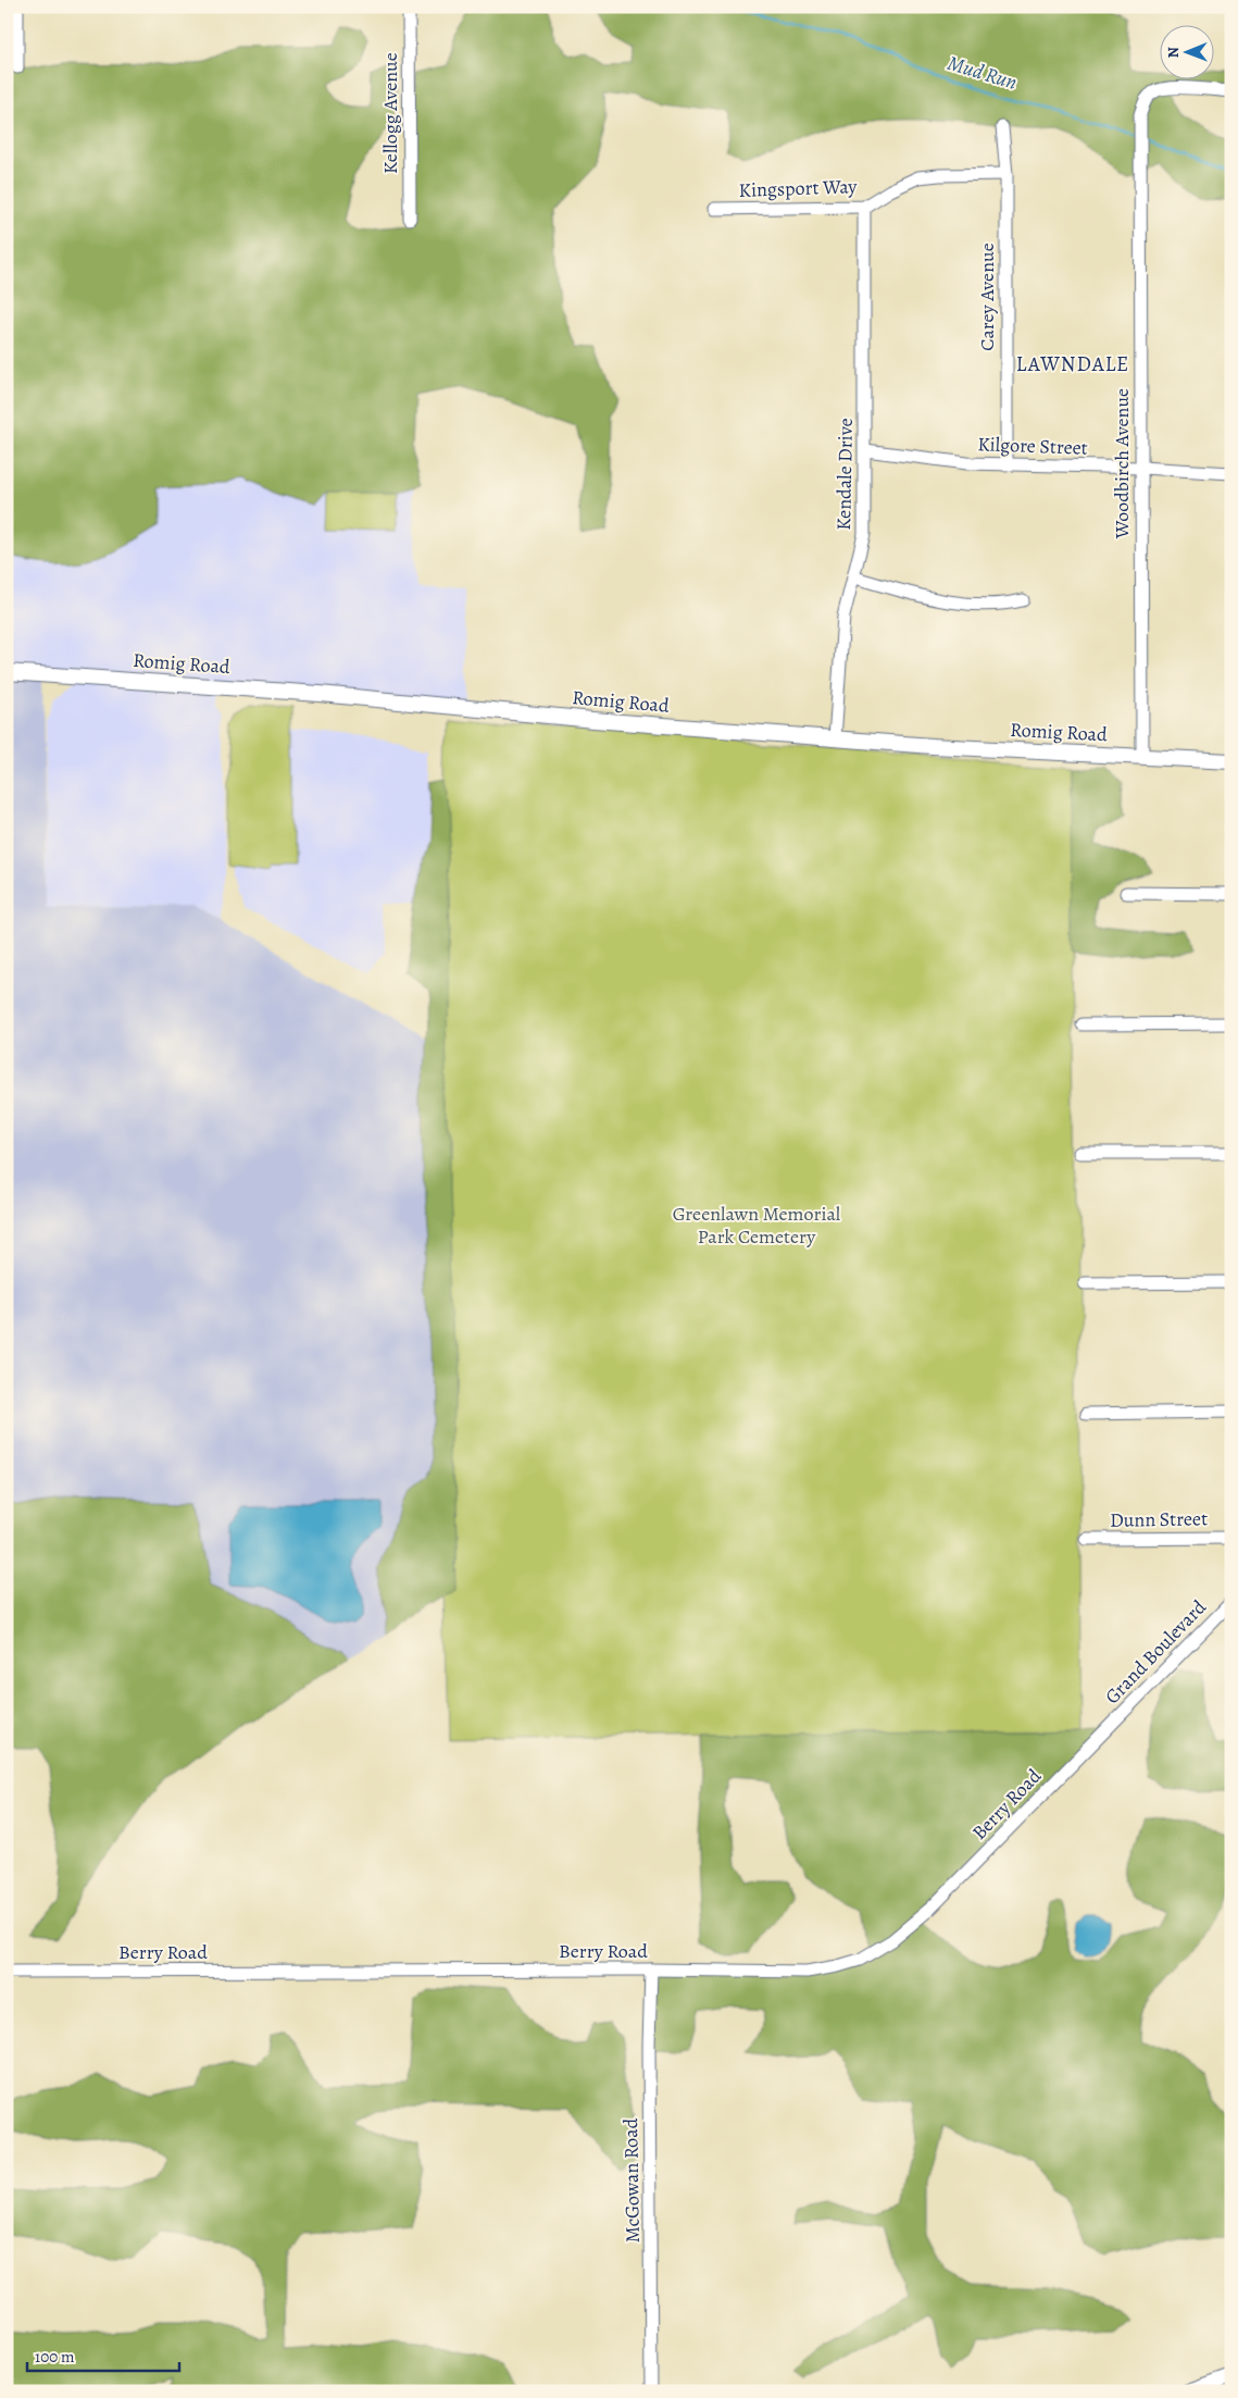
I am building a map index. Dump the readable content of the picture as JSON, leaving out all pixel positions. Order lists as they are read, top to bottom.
{
  "streets": {
    "street": [
      "Kellogg Avenue",
      "Kingsport Way",
      "Carey Avenue",
      "Kilgore Street",
      "Woodbirch Avenue",
      "Kendale Drive",
      "Romig Road",
      "Dunn Street",
      "Grand Boulevard",
      "Berry Road",
      "McGowan Road"
    ]
  },
  "crossings": [
    ["Kingsport Way", "Carey Avenue"],
    ["Kingsport Way", "Kendale Drive"],
    ["Carey Avenue", "Kilgore Street"],
    ["Kilgore Street", "Woodbirch Avenue"],
    ["Kilgore Street", "Kendale Drive"],
    ["Woodbirch Avenue", "Romig Road"],
    ["Kendale Drive", "Romig Road"],
    ["Grand Boulevard", "Berry Road"],
    ["Berry Road", "McGowan Road"]
  ],
  "districts": ["LAWNDALE"],
  "water": ["Mud Run"],
  "parks": ["Greenlawn Memorial Park Cemetery"],
  "scale_bar": "100 m",
  "north": "left"
}
